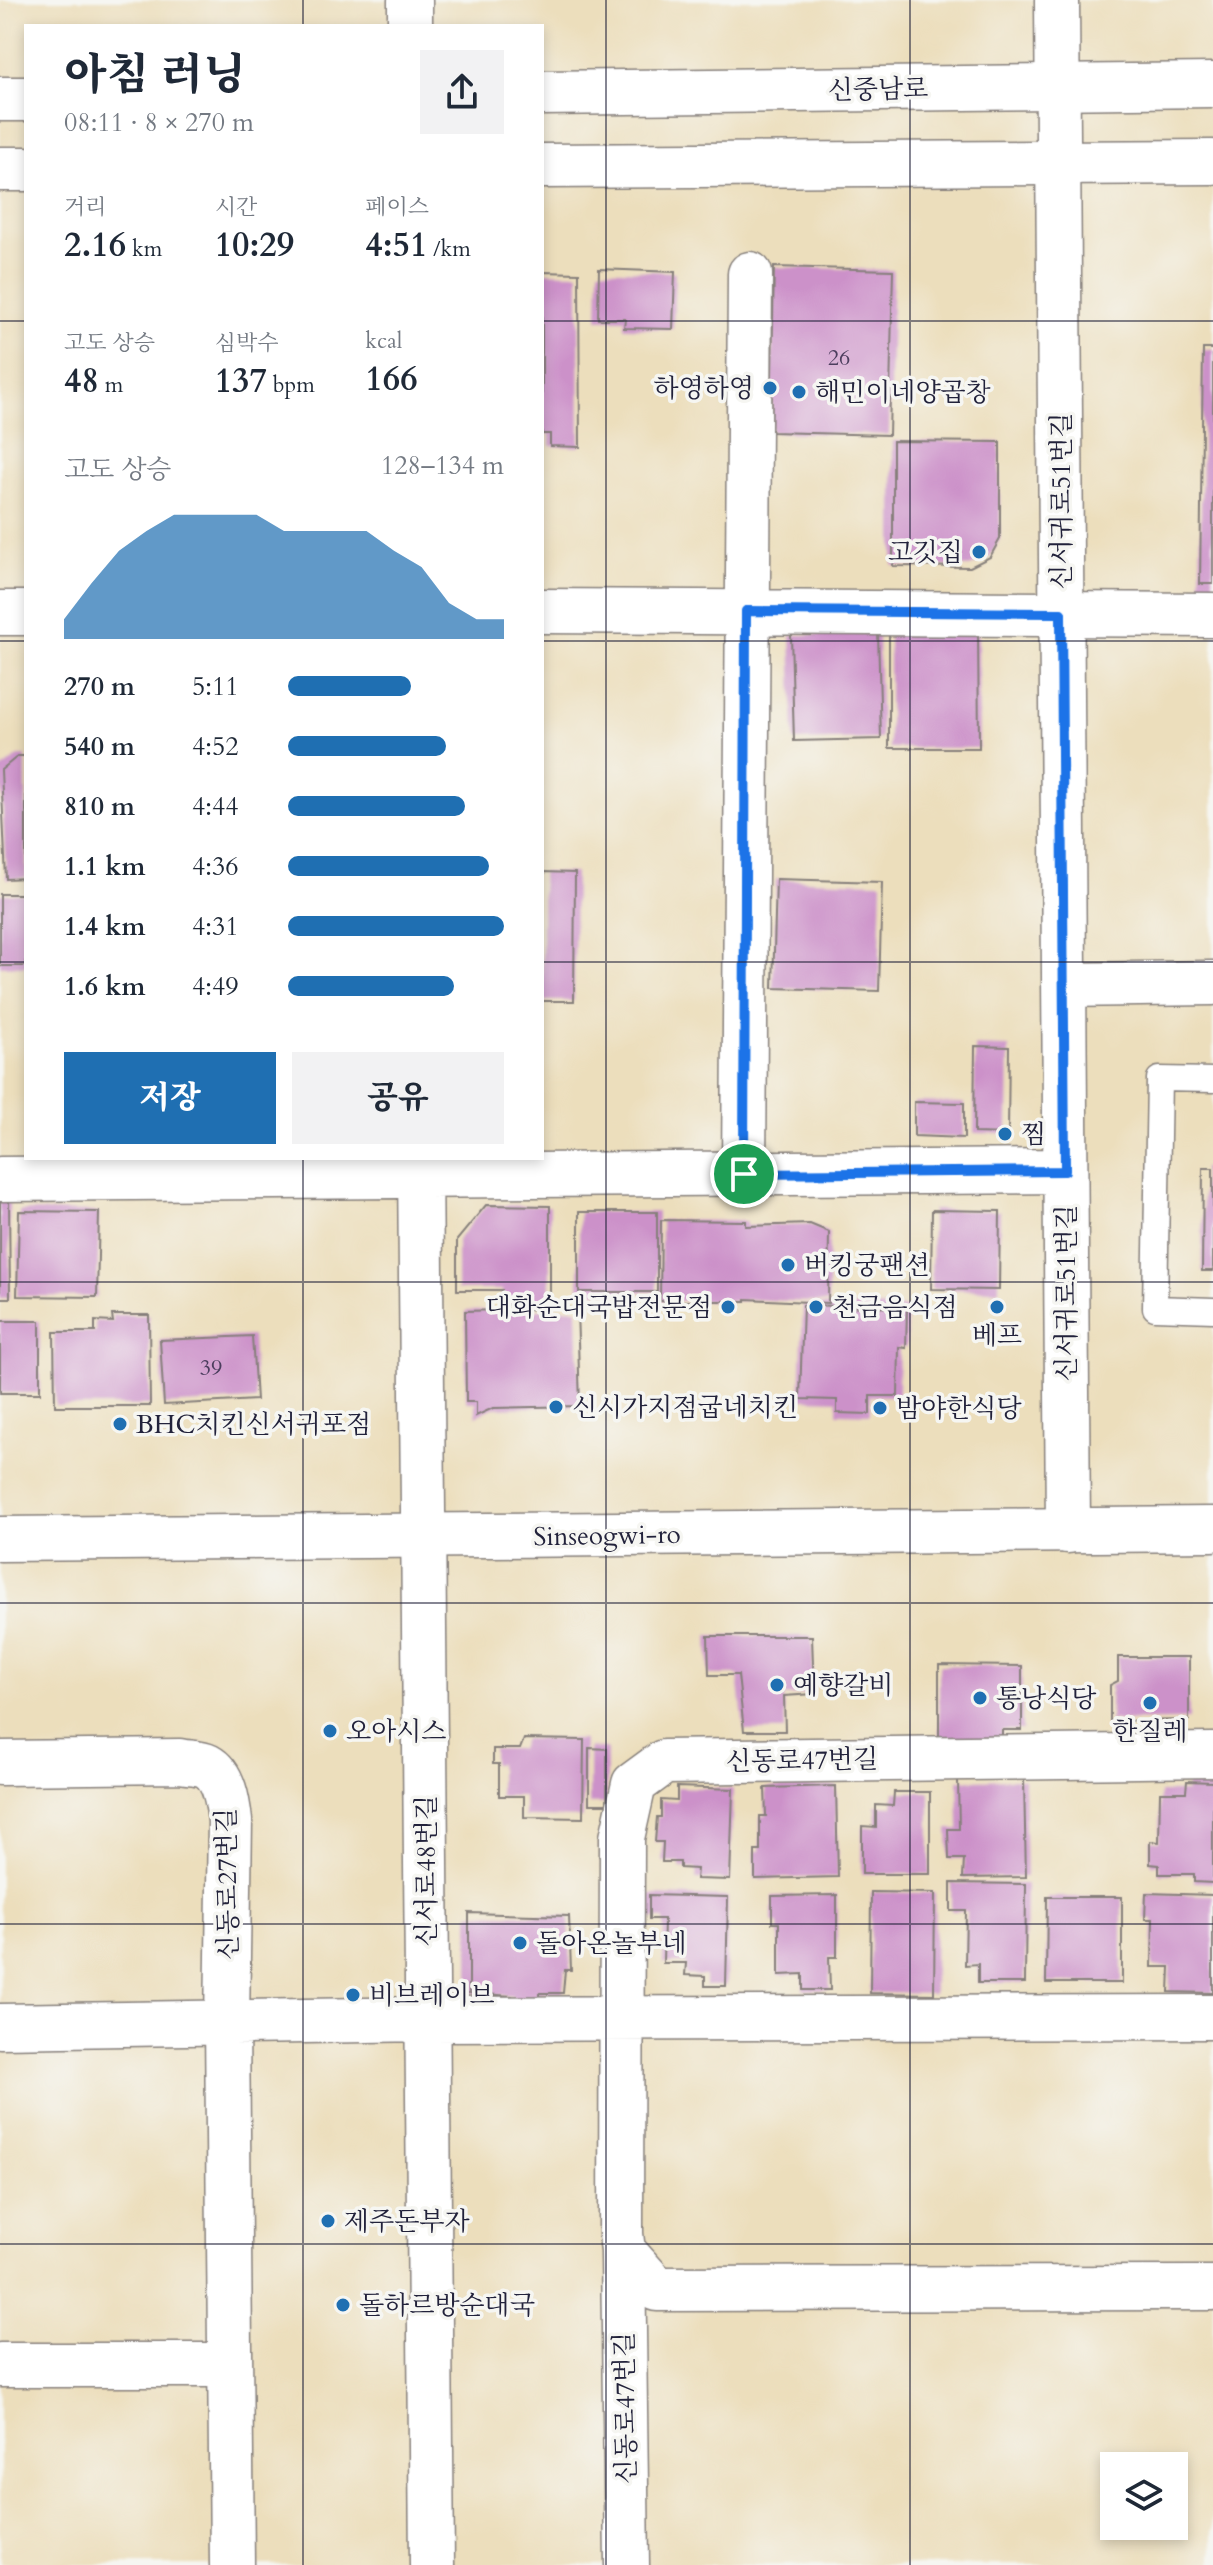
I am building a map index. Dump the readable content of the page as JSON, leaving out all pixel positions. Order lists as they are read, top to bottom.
{
  "streets": {
    "street": [
      "신중남로",
      "신서귀로51번길",
      "Sinseogwi-ro",
      "신동로47번길",
      "신서로48번길",
      "신동로27번길"
    ]
  },
  "crossings": [
    ["신중남로", "신서귀로51번길"],
    ["신서귀로51번길", "Sinseogwi-ro"],
    ["Sinseogwi-ro", "신서로48번길"]
  ],
  "places": [
    "하영하영",
    "해민이네양곱창",
    "고깃집",
    "찜",
    "버킹궁팬션",
    "대화순대국밥전문점",
    "천금음식점",
    "베프",
    "신시가지점굽네치킨",
    "밤야한식당",
    "BHC치킨신서귀포점",
    "예향갈비",
    "통낭식당",
    "한질레",
    "오아시스",
    "돌아온놀부네",
    "비브레이브",
    "제주돈부자",
    "돌하르방순대국"
  ],
  "house_numbers": ["26", "39"],
  "page": {
    "heading": ["아침 러닝", "08:11 · 8 × 270 m"],
    "stats": [
      ["거리", "2.16 km"],
      ["시간", "10:29"],
      ["페이스", "4:51 /km"],
      ["고도 상승", "48 m"],
      ["심박수", "137 bpm"],
      ["kcal", "166"]
    ],
    "chart": ["고도 상승", "128–134 m"],
    "list": [
      {
        "name": "270 m",
        "note": "5:11"
      },
      {
        "name": "540 m",
        "note": "4:52"
      },
      {
        "name": "810 m",
        "note": "4:44"
      },
      {
        "name": "1.1 km",
        "note": "4:36"
      },
      {
        "name": "1.4 km",
        "note": "4:31"
      },
      {
        "name": "1.6 km",
        "note": "4:49"
      }
    ],
    "buttons": ["저장", "공유"]
  }
}
